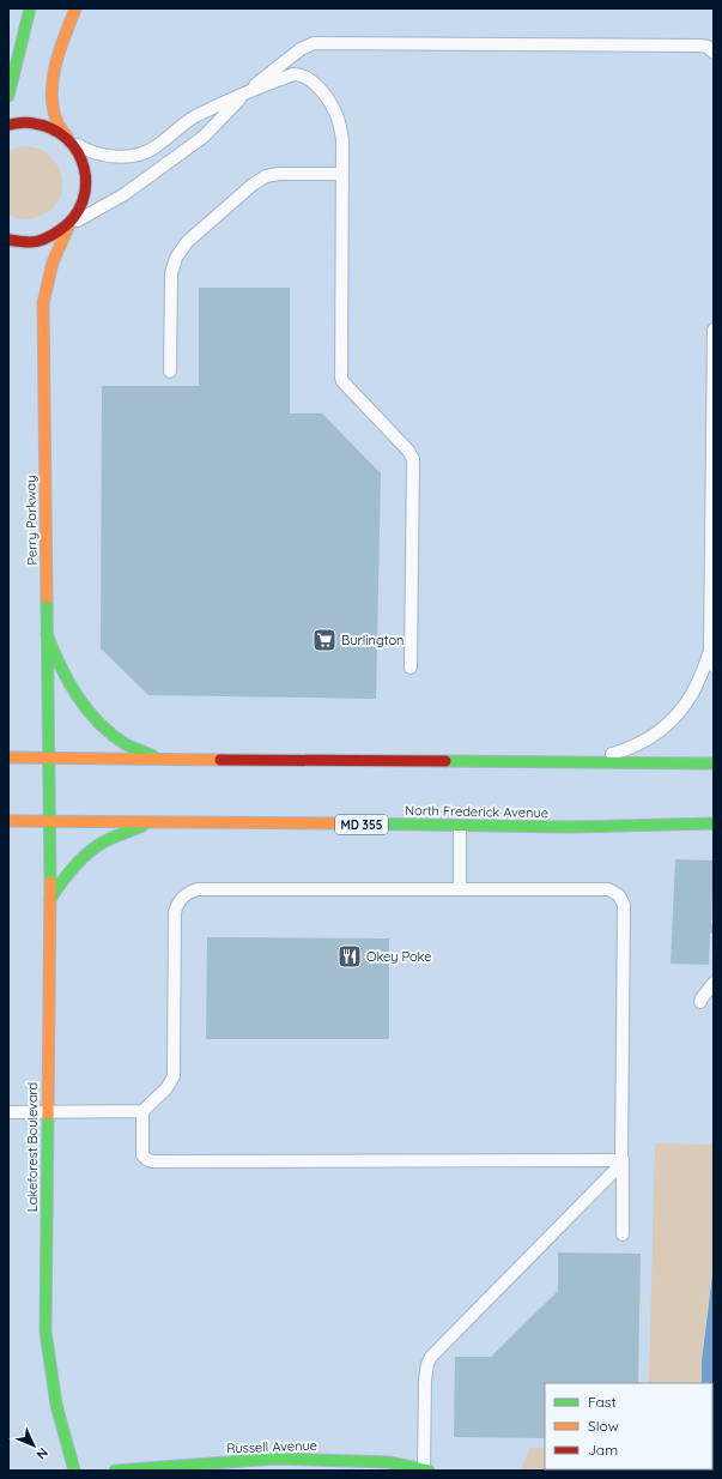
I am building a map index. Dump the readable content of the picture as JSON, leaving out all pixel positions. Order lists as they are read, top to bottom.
{
  "streets": {
    "street": [
      "Perry Parkway",
      "North Frederick Avenue",
      "MD 355",
      "Lakeforest Boulevard",
      "Russell Avenue"
    ]
  },
  "crossings": [
    ["Perry Parkway", "North Frederick Avenue"],
    ["Perry Parkway", "Lakeforest Boulevard"],
    ["North Frederick Avenue", "Lakeforest Boulevard"]
  ],
  "places": {
    "supermarket": ["Burlington"],
    "restaurant": ["Okey Poke"]
  },
  "legend": ["Fast", "Slow", "Jam"],
  "north": "bottom right"
}
